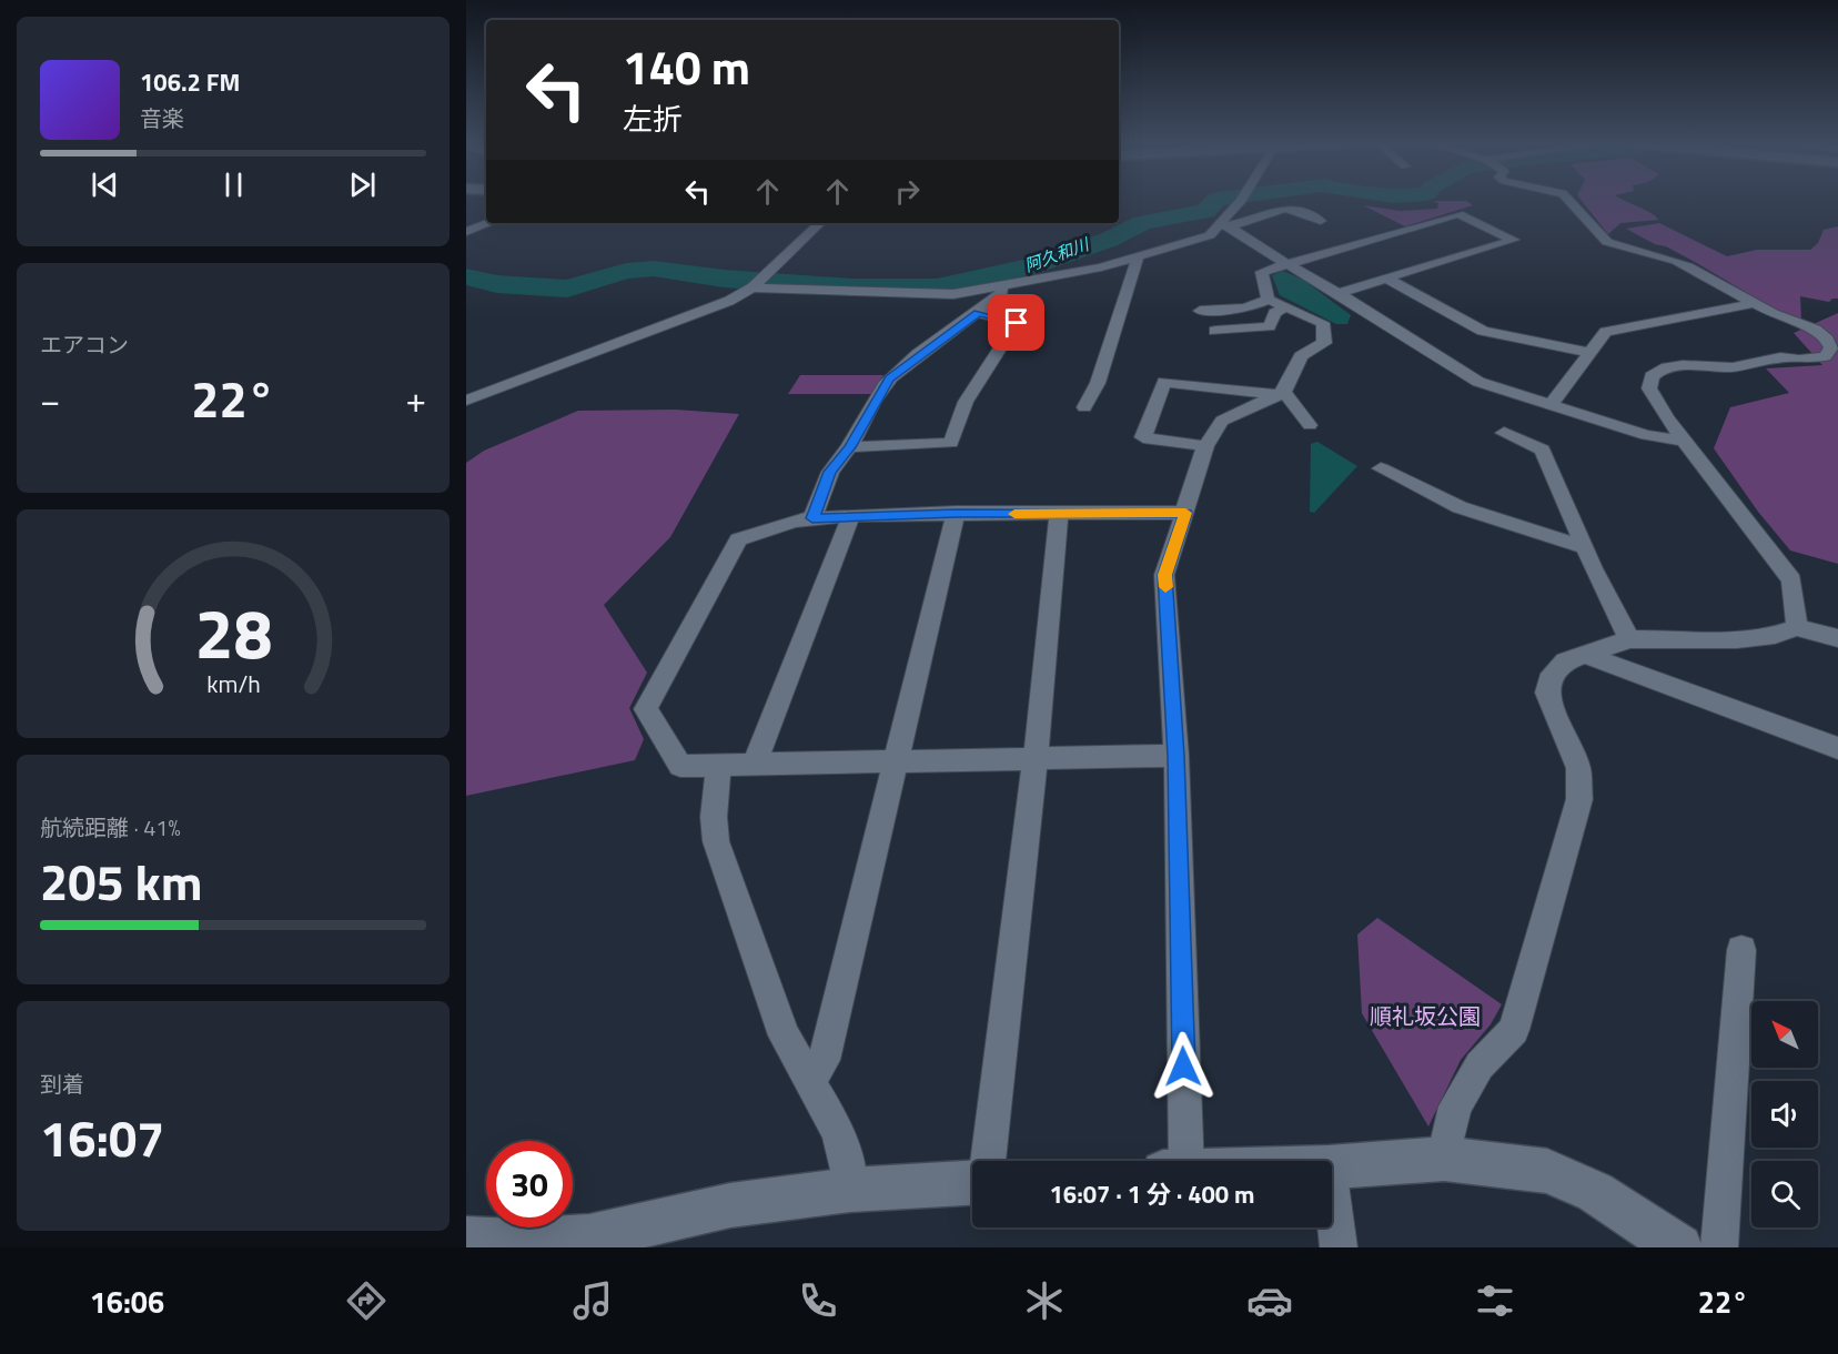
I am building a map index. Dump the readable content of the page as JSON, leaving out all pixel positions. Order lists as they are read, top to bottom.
{
  "water": ["阿久和川"],
  "parks": ["順礼坂公園"],
  "north": "top left",
  "page": {
    "turn": ["140 m", "左折"],
    "song": ["106.2 FM", "音楽"],
    "tile": [
      "エアコン",
      ["航続距離 · 41%", "205 km"],
      ["到着", "16:07"]
    ],
    "heat": ["−", "22°", "+"],
    "limit": "30",
    "trip": "16:07 · 1 分 · 400 m",
    "tabs": ["16:06", "22°"],
    "gauge": ["28", "km/h"]
  }
}
